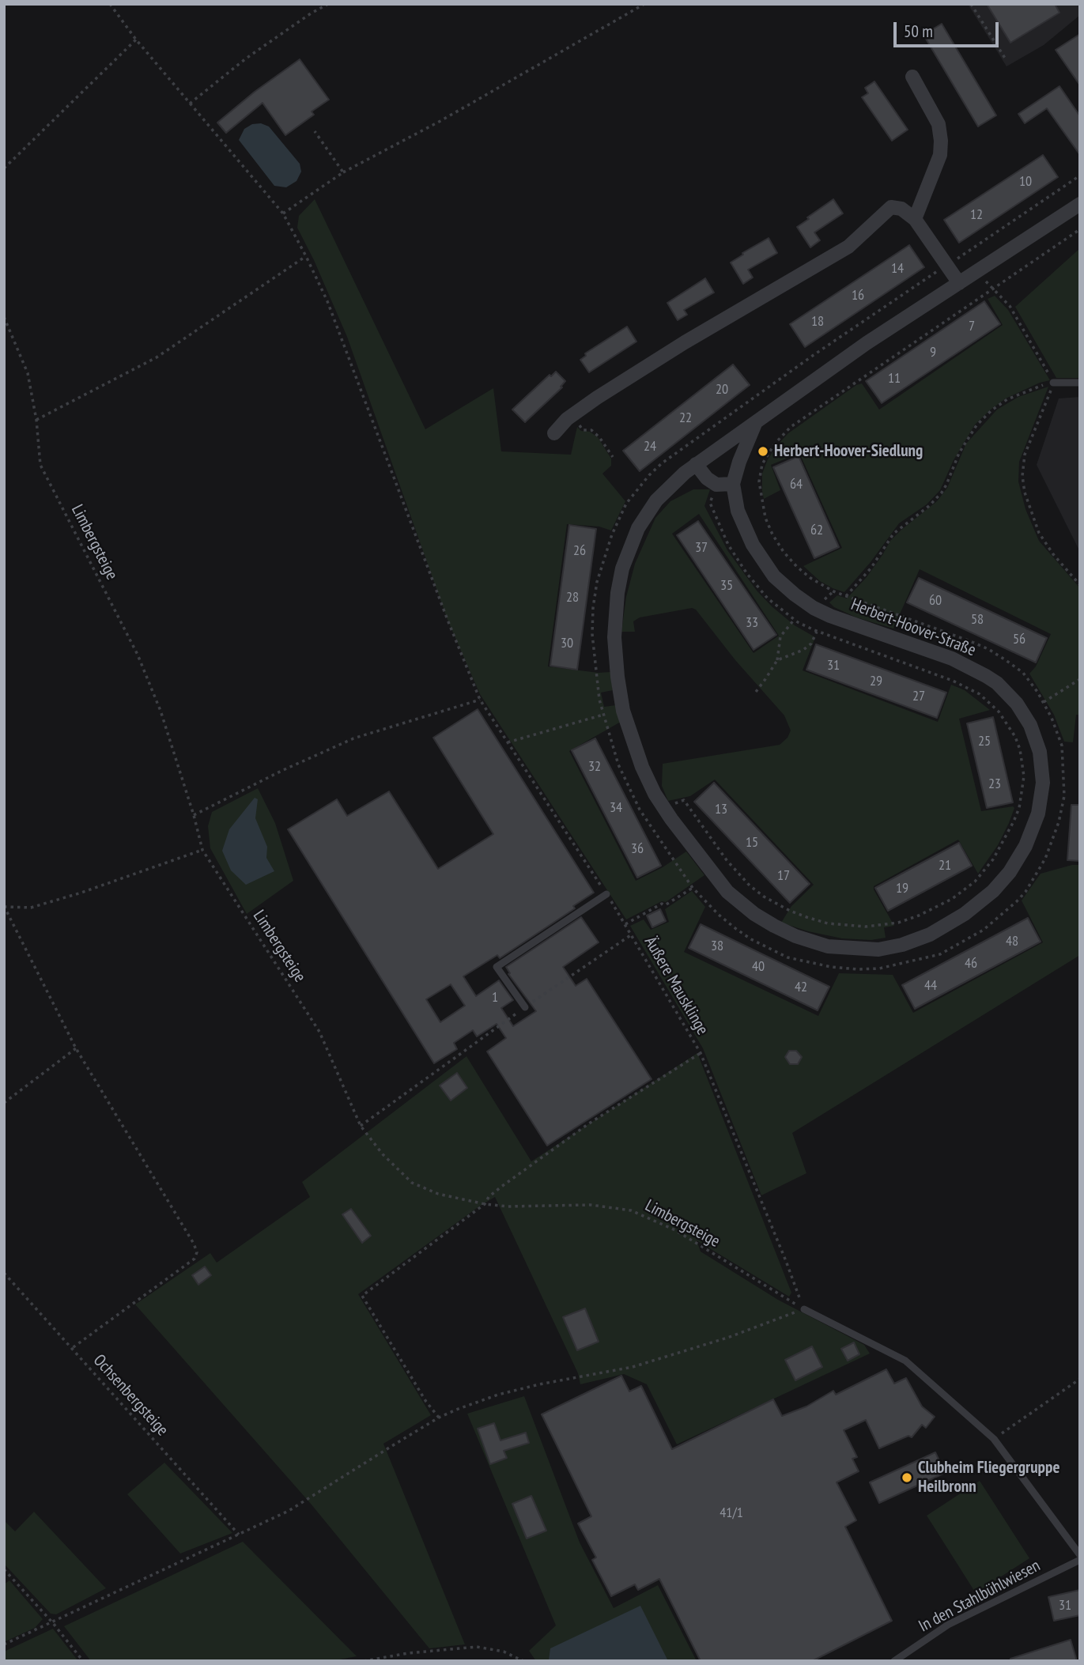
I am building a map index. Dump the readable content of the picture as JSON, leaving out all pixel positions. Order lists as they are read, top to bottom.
{
  "streets": {
    "street": ["Herbert-Hoover-Straße"],
    "lane": ["In den Stahlbühlwiesen"],
    "path": ["Limbergsteige", "Äußere Mausklinge", "Ochsenbergsteige"]
  },
  "crossings": [
    ["Limbergsteige", "Äußere Mausklinge"]
  ],
  "places": ["Herbert-Hoover-Siedlung", "Clubheim Fliegergruppe Heilbronn"],
  "house_numbers": [
    "10",
    "12",
    "14",
    "16",
    "18",
    "7",
    "9",
    "11",
    "20",
    "22",
    "24",
    "64",
    "62",
    "37",
    "26",
    "35",
    "28",
    "60",
    "58",
    "33",
    "56",
    "30",
    "31",
    "29",
    "27",
    "25",
    "32",
    "23",
    "34",
    "13",
    "15",
    "36",
    "21",
    "17",
    "19",
    "48",
    "38",
    "46",
    "40",
    "44",
    "42",
    "1",
    "41/1",
    "31"
  ],
  "scale_bar": "50 m"
}
